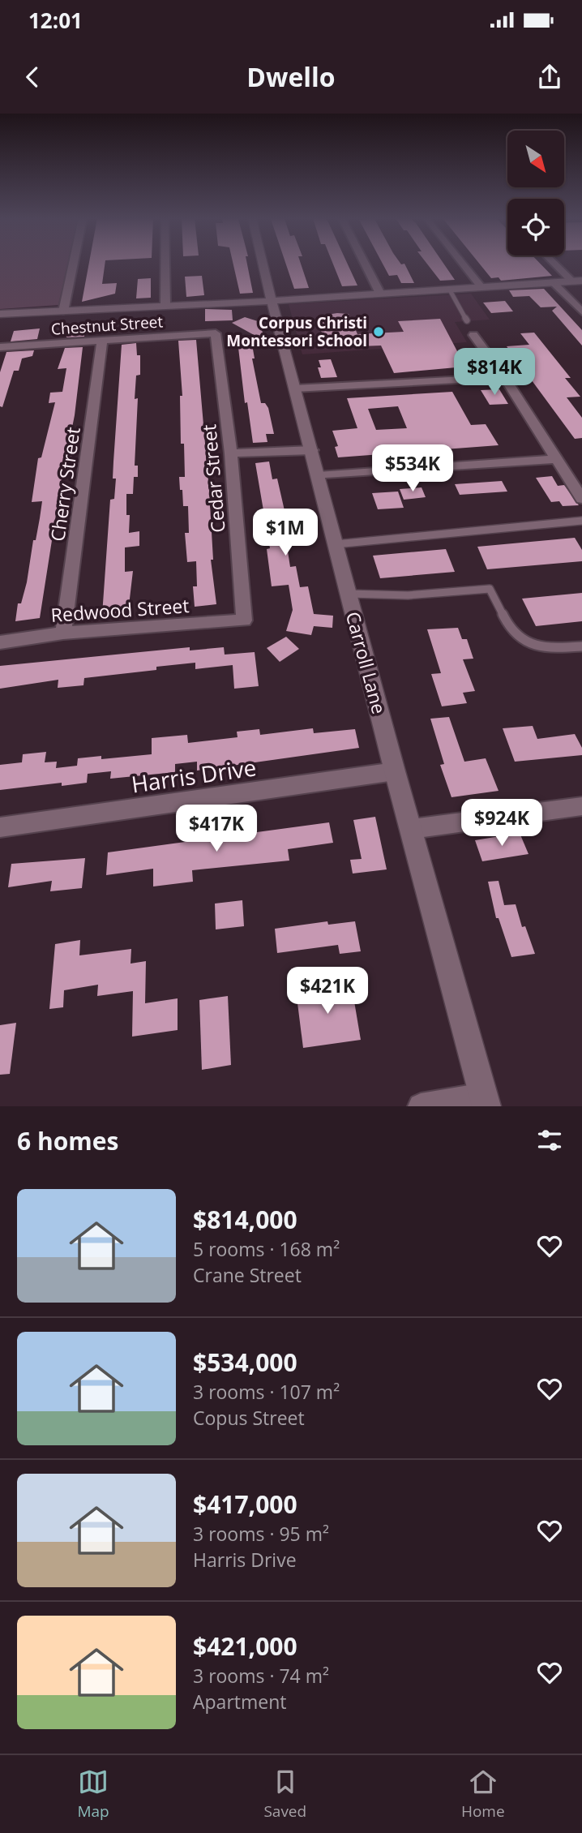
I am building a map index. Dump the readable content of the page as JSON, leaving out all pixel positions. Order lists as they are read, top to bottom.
{
  "streets": {
    "street": [
      "Chestnut Street",
      "Cedar Street",
      "Cherry Street",
      "Redwood Street",
      "Carroll Lane",
      "Harris Drive"
    ]
  },
  "crossings": [
    ["Chestnut Street", "Cedar Street"],
    ["Chestnut Street", "Cherry Street"],
    ["Cedar Street", "Redwood Street"],
    ["Cherry Street", "Redwood Street"],
    ["Carroll Lane", "Harris Drive"]
  ],
  "places": ["Corpus Christi Montessori School"],
  "north": "bottom right",
  "page": {
    "status": "12:01",
    "header": "Dwello",
    "price": [
      "$814K",
      "$534K",
      "$1M",
      "$924K",
      "$417K",
      "$421K"
    ],
    "heading": "6 homes",
    "list": [
      {
        "name": "$814,000",
        "note": "5 rooms · 168 m² · Crane Street"
      },
      {
        "name": "$534,000",
        "note": "3 rooms · 107 m² · Copus Street"
      },
      {
        "name": "$417,000",
        "note": "3 rooms · 95 m² · Harris Drive"
      },
      {
        "name": "$421,000",
        "note": "3 rooms · 74 m² · Apartment"
      }
    ],
    "tabs": ["Map", "Saved", "Home"]
  }
}
